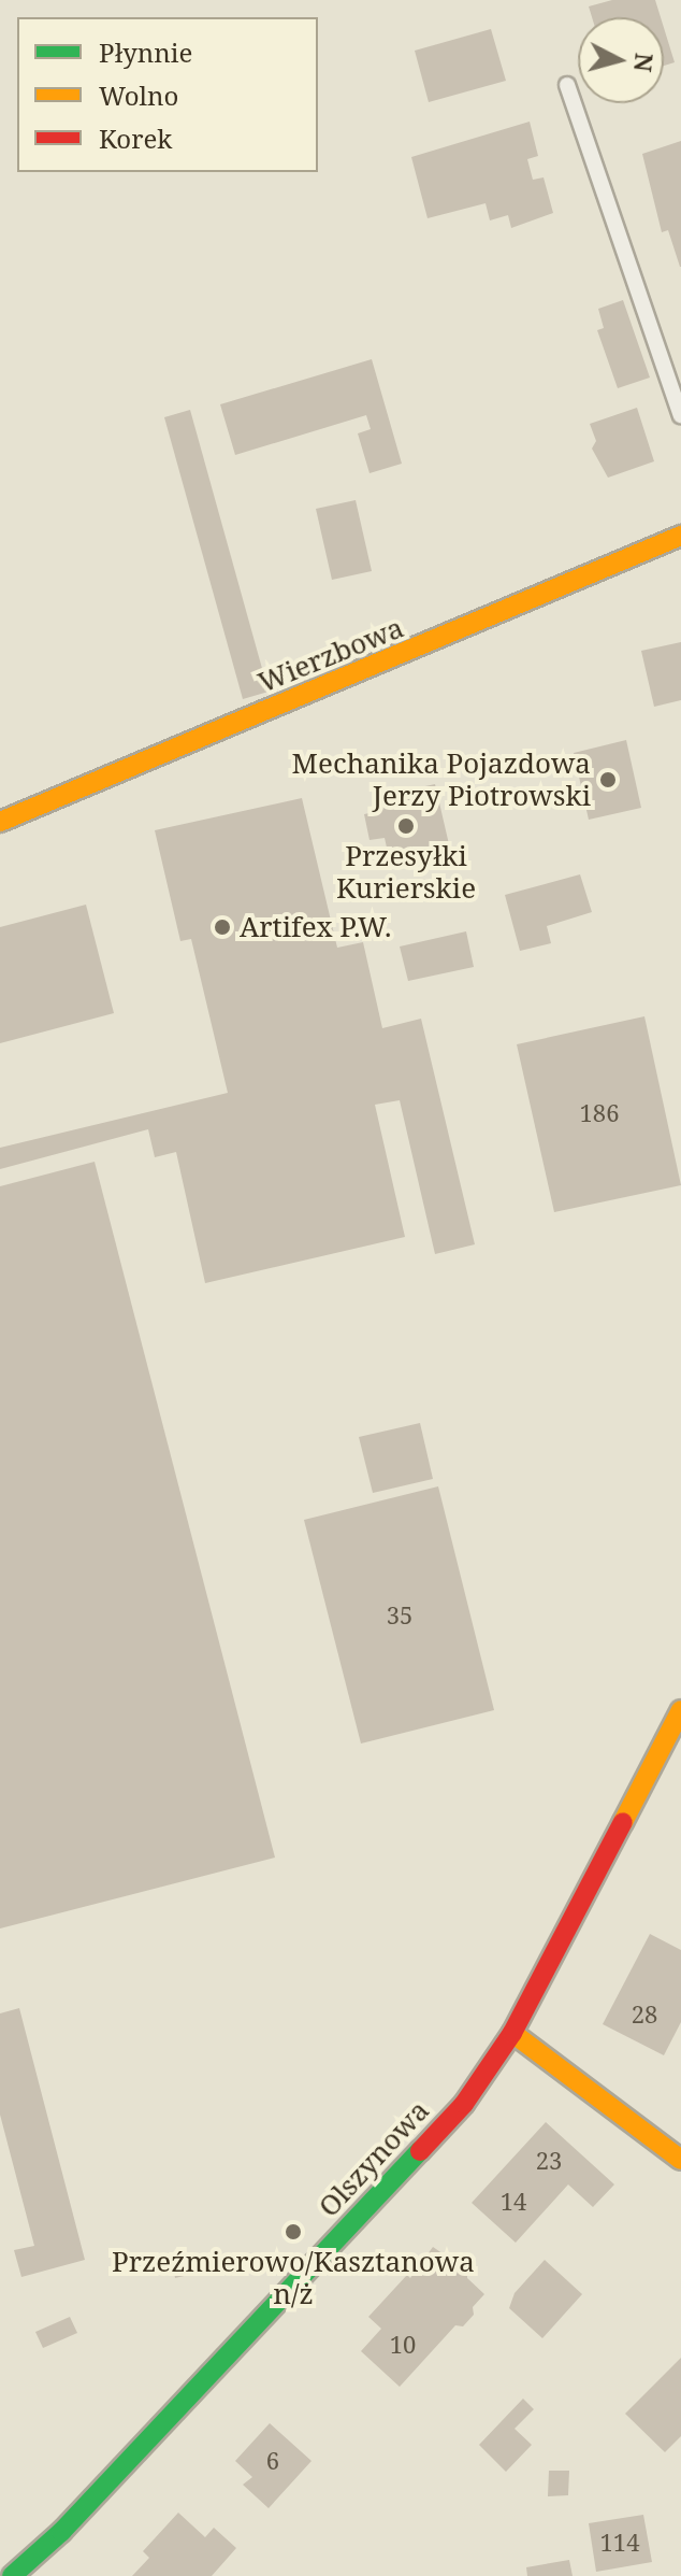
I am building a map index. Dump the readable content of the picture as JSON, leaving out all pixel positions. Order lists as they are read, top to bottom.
{
  "streets": {
    "street": ["Wierzbowa", "Olszynowa"]
  },
  "places": [
    "Mechanika Pojazdowa Jerzy Piotrowski",
    "Przesyłki Kurierskie",
    "Artifex P.W.",
    "Przeźmierowo/Kasztanowa n/ż"
  ],
  "house_numbers": [
    "186",
    "35",
    "28",
    "23",
    "14",
    "10",
    "6",
    "114"
  ],
  "legend": ["Płynnie", "Wolno", "Korek"],
  "north": "right"
}
